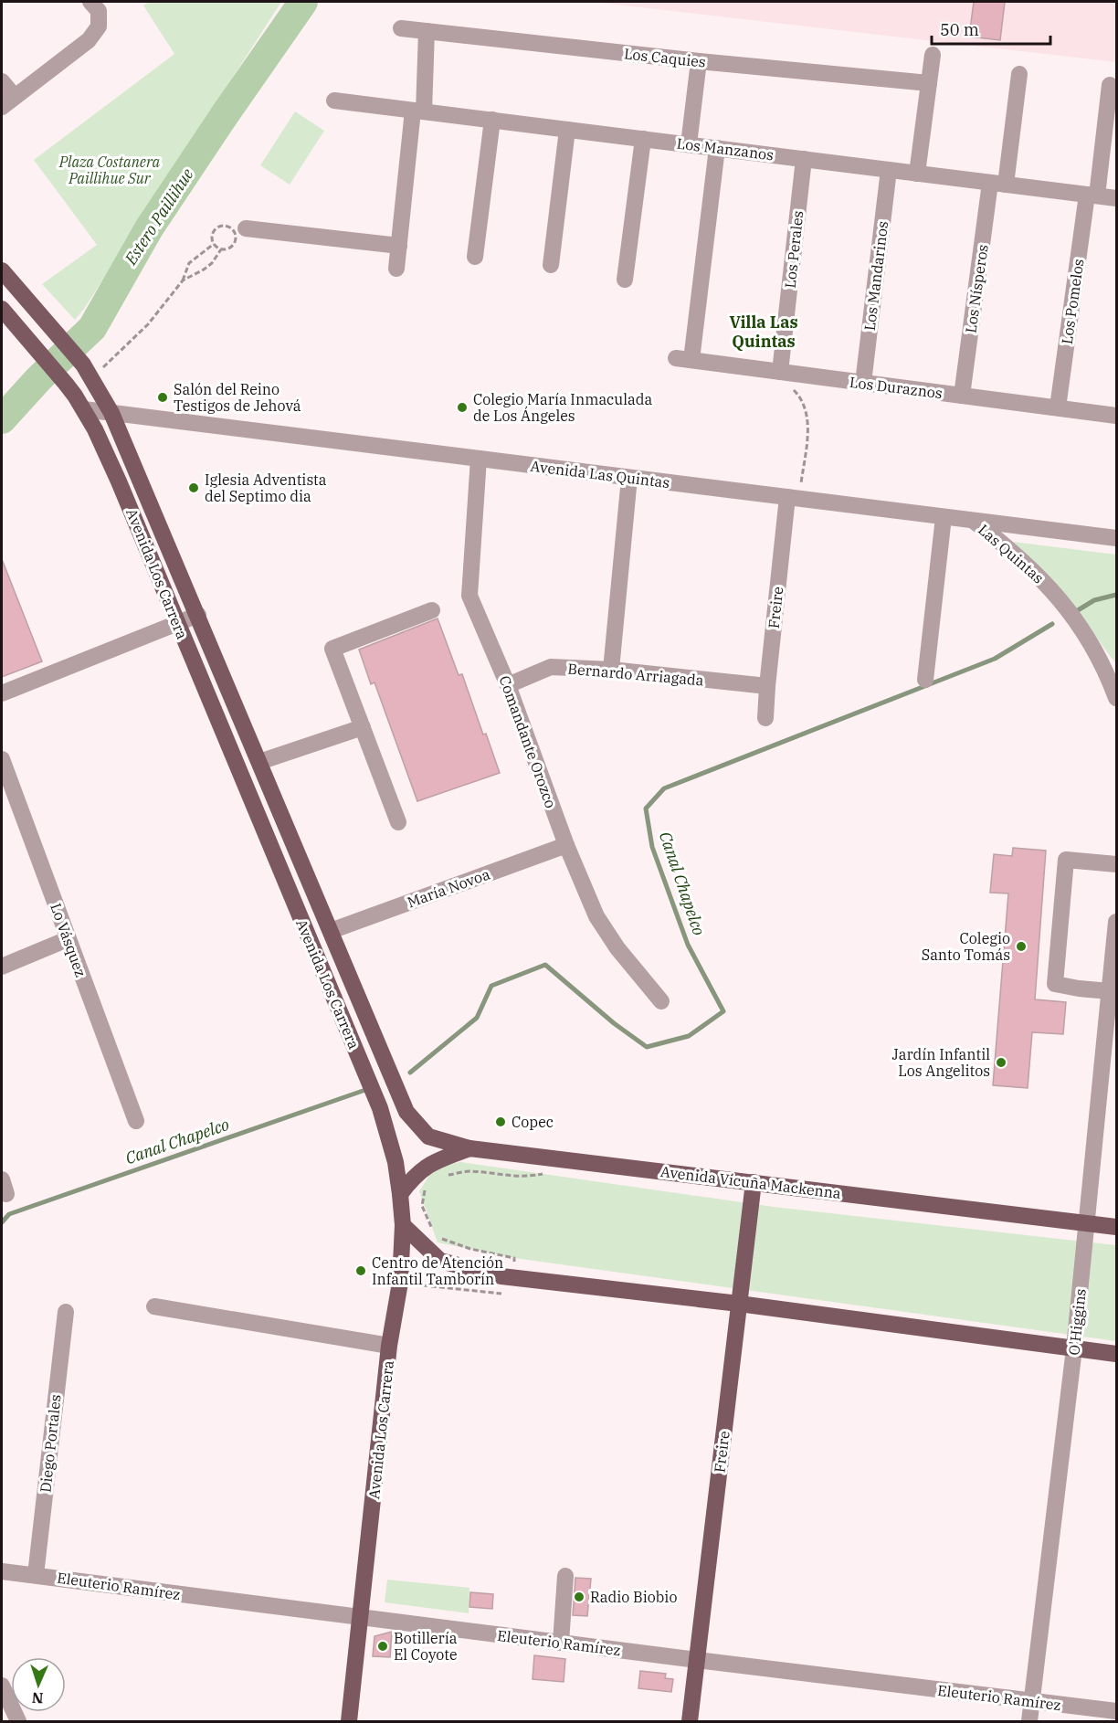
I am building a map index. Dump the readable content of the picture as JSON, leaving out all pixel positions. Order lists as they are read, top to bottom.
{
  "streets": {
    "main road": ["Avenida Los Carrera", "Freire", "Avenida Vicuña Mackenna"],
    "street": [
      "Los Caquies",
      "Los Manzanos",
      "Los Perales",
      "Los Mandarinos",
      "Los Nísperos",
      "Los Pomelos",
      "Los Duraznos",
      "Avenida Las Quintas",
      "Las Quintas",
      "Bernardo Arriagada",
      "Comandante Orozco",
      "María Novoa",
      "Lo Vásquez",
      "O'Higgins",
      "Diego Portales",
      "Eleuterio Ramírez"
    ]
  },
  "crossings": [
    ["Los Manzanos", "Los Perales"],
    ["Los Manzanos", "Los Mandarinos"],
    ["Los Manzanos", "Los Nísperos"],
    ["Los Manzanos", "Los Pomelos"],
    ["Los Manzanos", "Los Duraznos"],
    ["Los Perales", "Los Duraznos"],
    ["Los Mandarinos", "Los Duraznos"],
    ["Los Nísperos", "Los Duraznos"],
    ["Los Pomelos", "Los Duraznos"],
    ["Avenida Las Quintas", "Las Quintas"],
    ["Avenida Las Quintas", "Avenida Los Carrera"],
    ["Avenida Las Quintas", "Freire"],
    ["Avenida Las Quintas", "Comandante Orozco"],
    ["Avenida Los Carrera", "María Novoa"],
    ["Avenida Los Carrera", "Avenida Vicuña Mackenna"],
    ["Avenida Los Carrera", "Eleuterio Ramírez"],
    ["Freire", "Bernardo Arriagada"],
    ["Freire", "Avenida Vicuña Mackenna"],
    ["Freire", "Eleuterio Ramírez"],
    ["Bernardo Arriagada", "Comandante Orozco"],
    ["Comandante Orozco", "María Novoa"],
    ["Avenida Vicuña Mackenna", "O'Higgins"],
    ["O'Higgins", "Eleuterio Ramírez"],
    ["Diego Portales", "Eleuterio Ramírez"]
  ],
  "districts": ["Villa Las Quintas"],
  "water": ["Estero Paillihue", "Canal Chapelco"],
  "parks": ["Plaza Costanera Paillihue Sur"],
  "places": [
    "Salón del Reino Testigos de Jehová",
    "Colegio María Inmaculada de Los Ángeles",
    "Iglesia Adventista del Septimo dia",
    "Colegio Santo Tomás",
    "Jardín Infantil Los Angelitos",
    "Copec",
    "Centro de Atención Infantil Tamborín",
    "Radio Biobio",
    "Botillería El Coyote"
  ],
  "scale_bar": "50 m",
  "north": "bottom"
}
